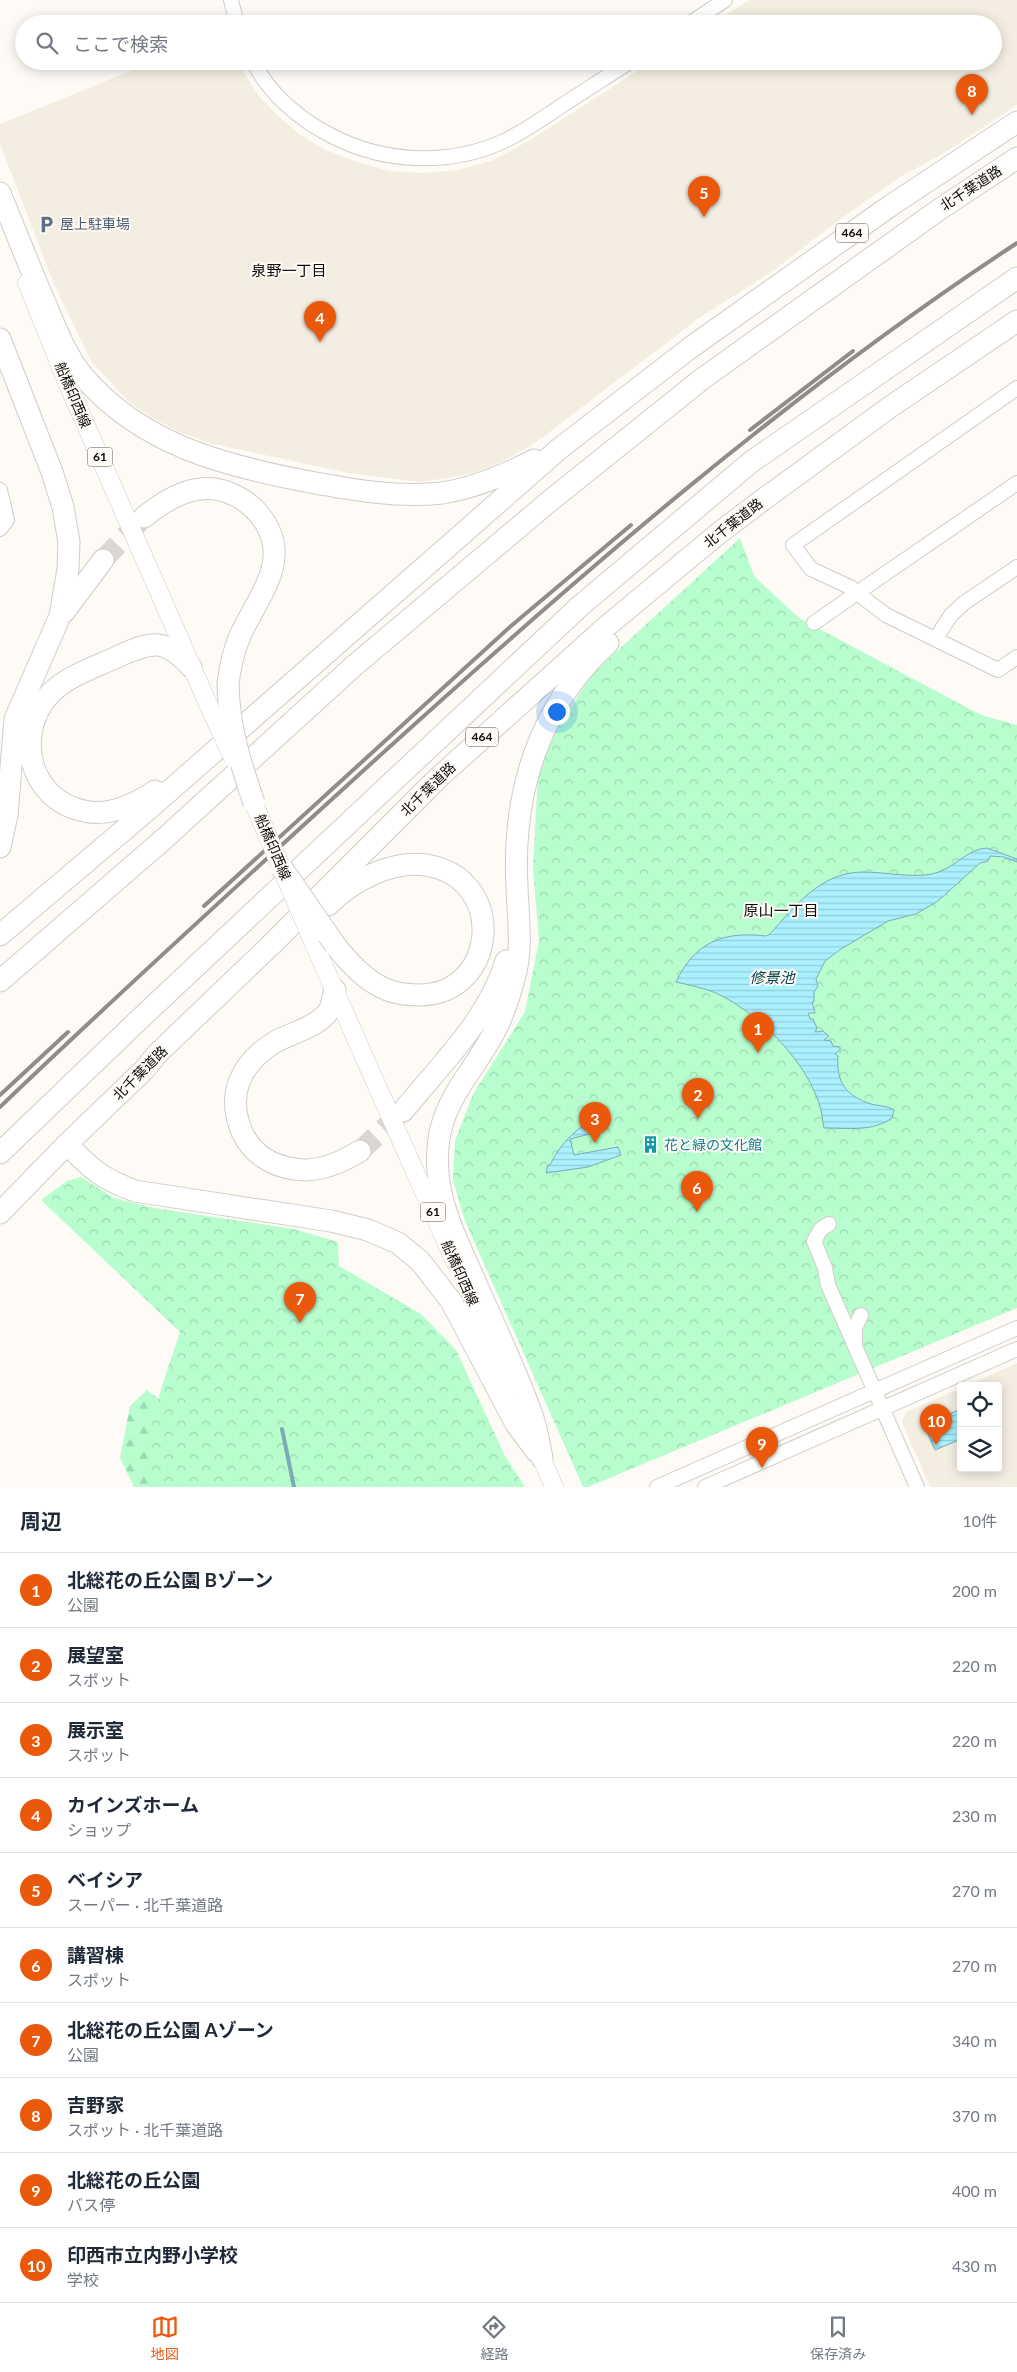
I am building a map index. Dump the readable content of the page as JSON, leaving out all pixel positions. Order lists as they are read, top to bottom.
{
  "streets": {
    "highway": ["北千葉道路", "464"],
    "main road": ["船橋印西線", "61"]
  },
  "districts": ["泉野一丁目", "原山一丁目"],
  "water": ["修景池"],
  "places": {
    "parking": ["屋上駐車場"],
    "building": ["花と緑の文化館"]
  },
  "page": {
    "search": "ここで検索",
    "pins": [
      "8",
      "5",
      "4",
      "1",
      "2",
      "3",
      "6",
      "7",
      "10",
      "9"
    ],
    "heading": ["周辺", "10件"],
    "list": [
      {
        "mark": "1",
        "name": "北総花の丘公園 Bゾーン",
        "note": "公園",
        "value": "200 m"
      },
      {
        "mark": "2",
        "name": "展望室",
        "note": "スポット",
        "value": "220 m"
      },
      {
        "mark": "3",
        "name": "展示室",
        "note": "スポット",
        "value": "220 m"
      },
      {
        "mark": "4",
        "name": "カインズホーム",
        "note": "ショップ",
        "value": "230 m"
      },
      {
        "mark": "5",
        "name": "ベイシア",
        "note": "スーパー · 北千葉道路",
        "value": "270 m"
      },
      {
        "mark": "6",
        "name": "講習棟",
        "note": "スポット",
        "value": "270 m"
      },
      {
        "mark": "7",
        "name": "北総花の丘公園 Aゾーン",
        "note": "公園",
        "value": "340 m"
      },
      {
        "mark": "8",
        "name": "吉野家",
        "note": "スポット · 北千葉道路",
        "value": "370 m"
      },
      {
        "mark": "9",
        "name": "北総花の丘公園",
        "note": "バス停",
        "value": "400 m"
      },
      {
        "mark": "10",
        "name": "印西市立内野小学校",
        "note": "学校",
        "value": "430 m"
      }
    ],
    "nav": ["地図", "経路", "保存済み"]
  }
}
